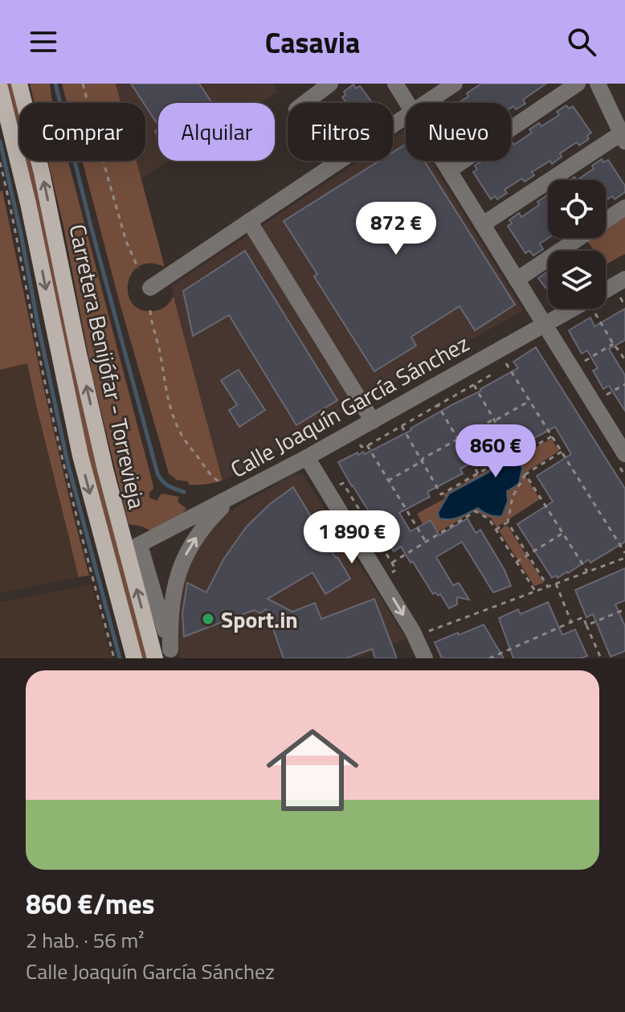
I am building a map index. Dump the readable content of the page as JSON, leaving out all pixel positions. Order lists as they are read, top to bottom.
{
  "streets": {
    "main road": ["Carretera Benijófar - Torrevieja"],
    "street": ["Calle Joaquín García Sánchez"]
  },
  "crossings": [
    ["Carretera Benijófar - Torrevieja", "Calle Joaquín García Sánchez"]
  ],
  "places": ["Sport.in"],
  "page": {
    "header": "Casavia",
    "chip": [
      "Comprar",
      "Alquilar",
      "Filtros",
      "Nuevo"
    ],
    "price": ["872 €", "860 €", "1 890 €"],
    "list": [
      {
        "name": "860 €/mes",
        "note": "2 hab. · 56 m² · Calle Joaquín García Sánchez"
      }
    ]
  }
}
